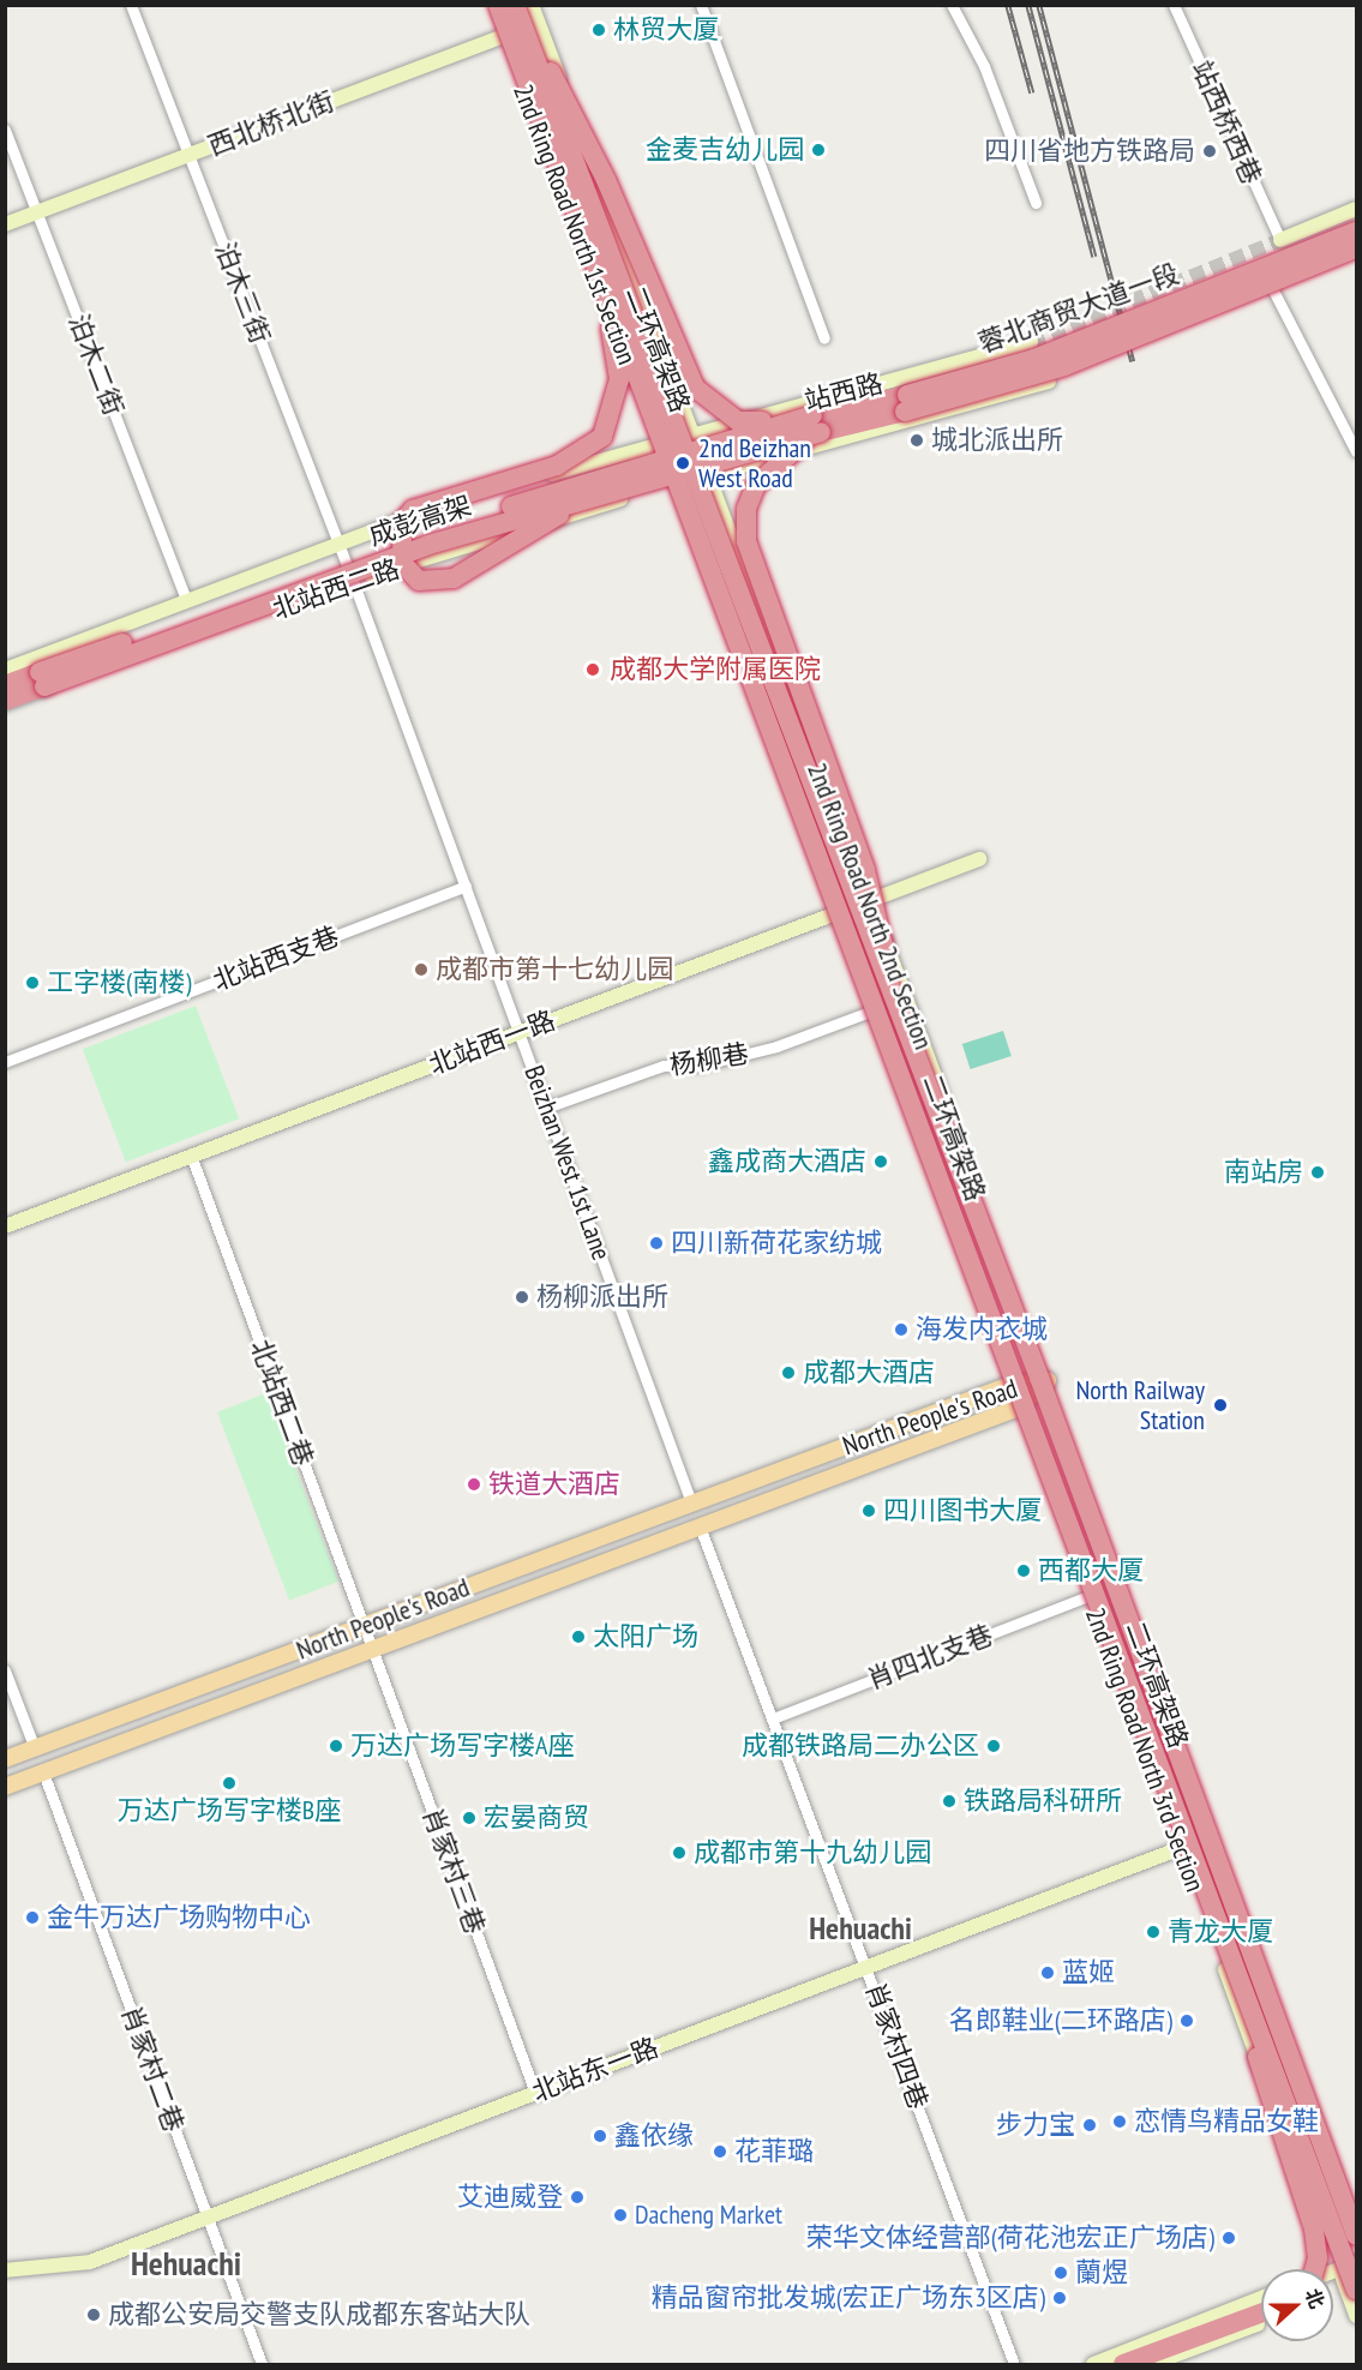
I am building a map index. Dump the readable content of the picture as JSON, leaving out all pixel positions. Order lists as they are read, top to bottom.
{
  "streets": {
    "highway": ["蓉北商贸大道一段", "二环高架路", "成彭高架"],
    "main road": [
      "西北桥北街",
      "2nd Ring Road North 1st Section",
      "站西路",
      "北站西二路",
      "2nd Ring Road North 2nd Section",
      "北站西一路",
      "North People's Road",
      "2nd Ring Road North 3rd Section",
      "北站东一路"
    ],
    "street": [
      "站西桥西巷",
      "泊木三街",
      "泊木二街",
      "北站西支巷",
      "杨柳巷",
      "Beizhan West 1st Lane",
      "北站西二巷",
      "肖四北支巷",
      "肖家村三巷",
      "肖家村四巷",
      "肖家村二巷"
    ]
  },
  "crossings": [
    ["西北桥北街", "2nd Ring Road North 1st Section"],
    ["西北桥北街", "泊木三街"],
    ["西北桥北街", "泊木二街"],
    ["2nd Ring Road North 1st Section", "二环高架路"],
    ["2nd Ring Road North 1st Section", "站西路"],
    ["2nd Ring Road North 1st Section", "北站西二路"],
    ["2nd Ring Road North 1st Section", "2nd Ring Road North 2nd Section"],
    ["泊木三街", "北站西二路"],
    ["泊木三街", "Beizhan West 1st Lane"],
    ["蓉北商贸大道一段", "成彭高架"],
    ["泊木二街", "北站西二路"],
    ["站西路", "北站西二路"],
    ["站西路", "2nd Ring Road North 2nd Section"],
    ["北站西二路", "2nd Ring Road North 2nd Section"],
    ["北站西二路", "Beizhan West 1st Lane"],
    ["2nd Ring Road North 2nd Section", "北站西一路"],
    ["2nd Ring Road North 2nd Section", "杨柳巷"],
    ["2nd Ring Road North 2nd Section", "North People's Road"],
    ["2nd Ring Road North 2nd Section", "2nd Ring Road North 3rd Section"],
    ["北站西支巷", "Beizhan West 1st Lane"],
    ["北站西一路", "Beizhan West 1st Lane"],
    ["北站西一路", "北站西二巷"],
    ["杨柳巷", "Beizhan West 1st Lane"],
    ["Beizhan West 1st Lane", "North People's Road"],
    ["北站西二巷", "North People's Road"],
    ["北站西二巷", "肖家村三巷"],
    ["North People's Road", "2nd Ring Road North 3rd Section"],
    ["North People's Road", "肖家村三巷"],
    ["North People's Road", "肖家村四巷"],
    ["North People's Road", "肖家村二巷"],
    ["肖四北支巷", "2nd Ring Road North 3rd Section"],
    ["肖四北支巷", "肖家村四巷"],
    ["2nd Ring Road North 3rd Section", "北站东一路"],
    ["肖家村三巷", "北站东一路"],
    ["肖家村四巷", "北站东一路"],
    ["肖家村二巷", "北站东一路"]
  ],
  "districts": ["Hehuachi", "Hehuachi"],
  "places": [
    "林贸大厦",
    "金麦吉幼儿园",
    "四川省地方铁路局",
    "城北派出所",
    "2nd Beizhan West Road",
    "成都大学附属医院",
    "成都市第十七幼儿园",
    "工字楼(南楼)",
    "鑫成商大酒店",
    "南站房",
    "四川新荷花家纺城",
    "杨柳派出所",
    "海发内衣城",
    "成都大酒店",
    "North Railway Station",
    "铁道大酒店",
    "四川图书大厦",
    "西都大厦",
    "太阳广场",
    "万达广场写字楼A座",
    "成都铁路局二办公区",
    "万达广场写字楼B座",
    "铁路局科研所",
    "宏晏商贸",
    "成都市第十九幼儿园",
    "金牛万达广场购物中心",
    "青龙大厦",
    "蓝姬",
    "名郎鞋业(二环路店)",
    "恋情鸟精品女鞋",
    "步力宝",
    "鑫依缘",
    "花菲璐",
    "艾迪威登",
    "Dacheng Market",
    "荣华文体经营部(荷花池宏正广场店)",
    "蘭煜",
    "精品窗帘批发城(宏正广场东3区店)",
    "成都公安局交警支队成都东客站大队"
  ],
  "north": "right"
}
